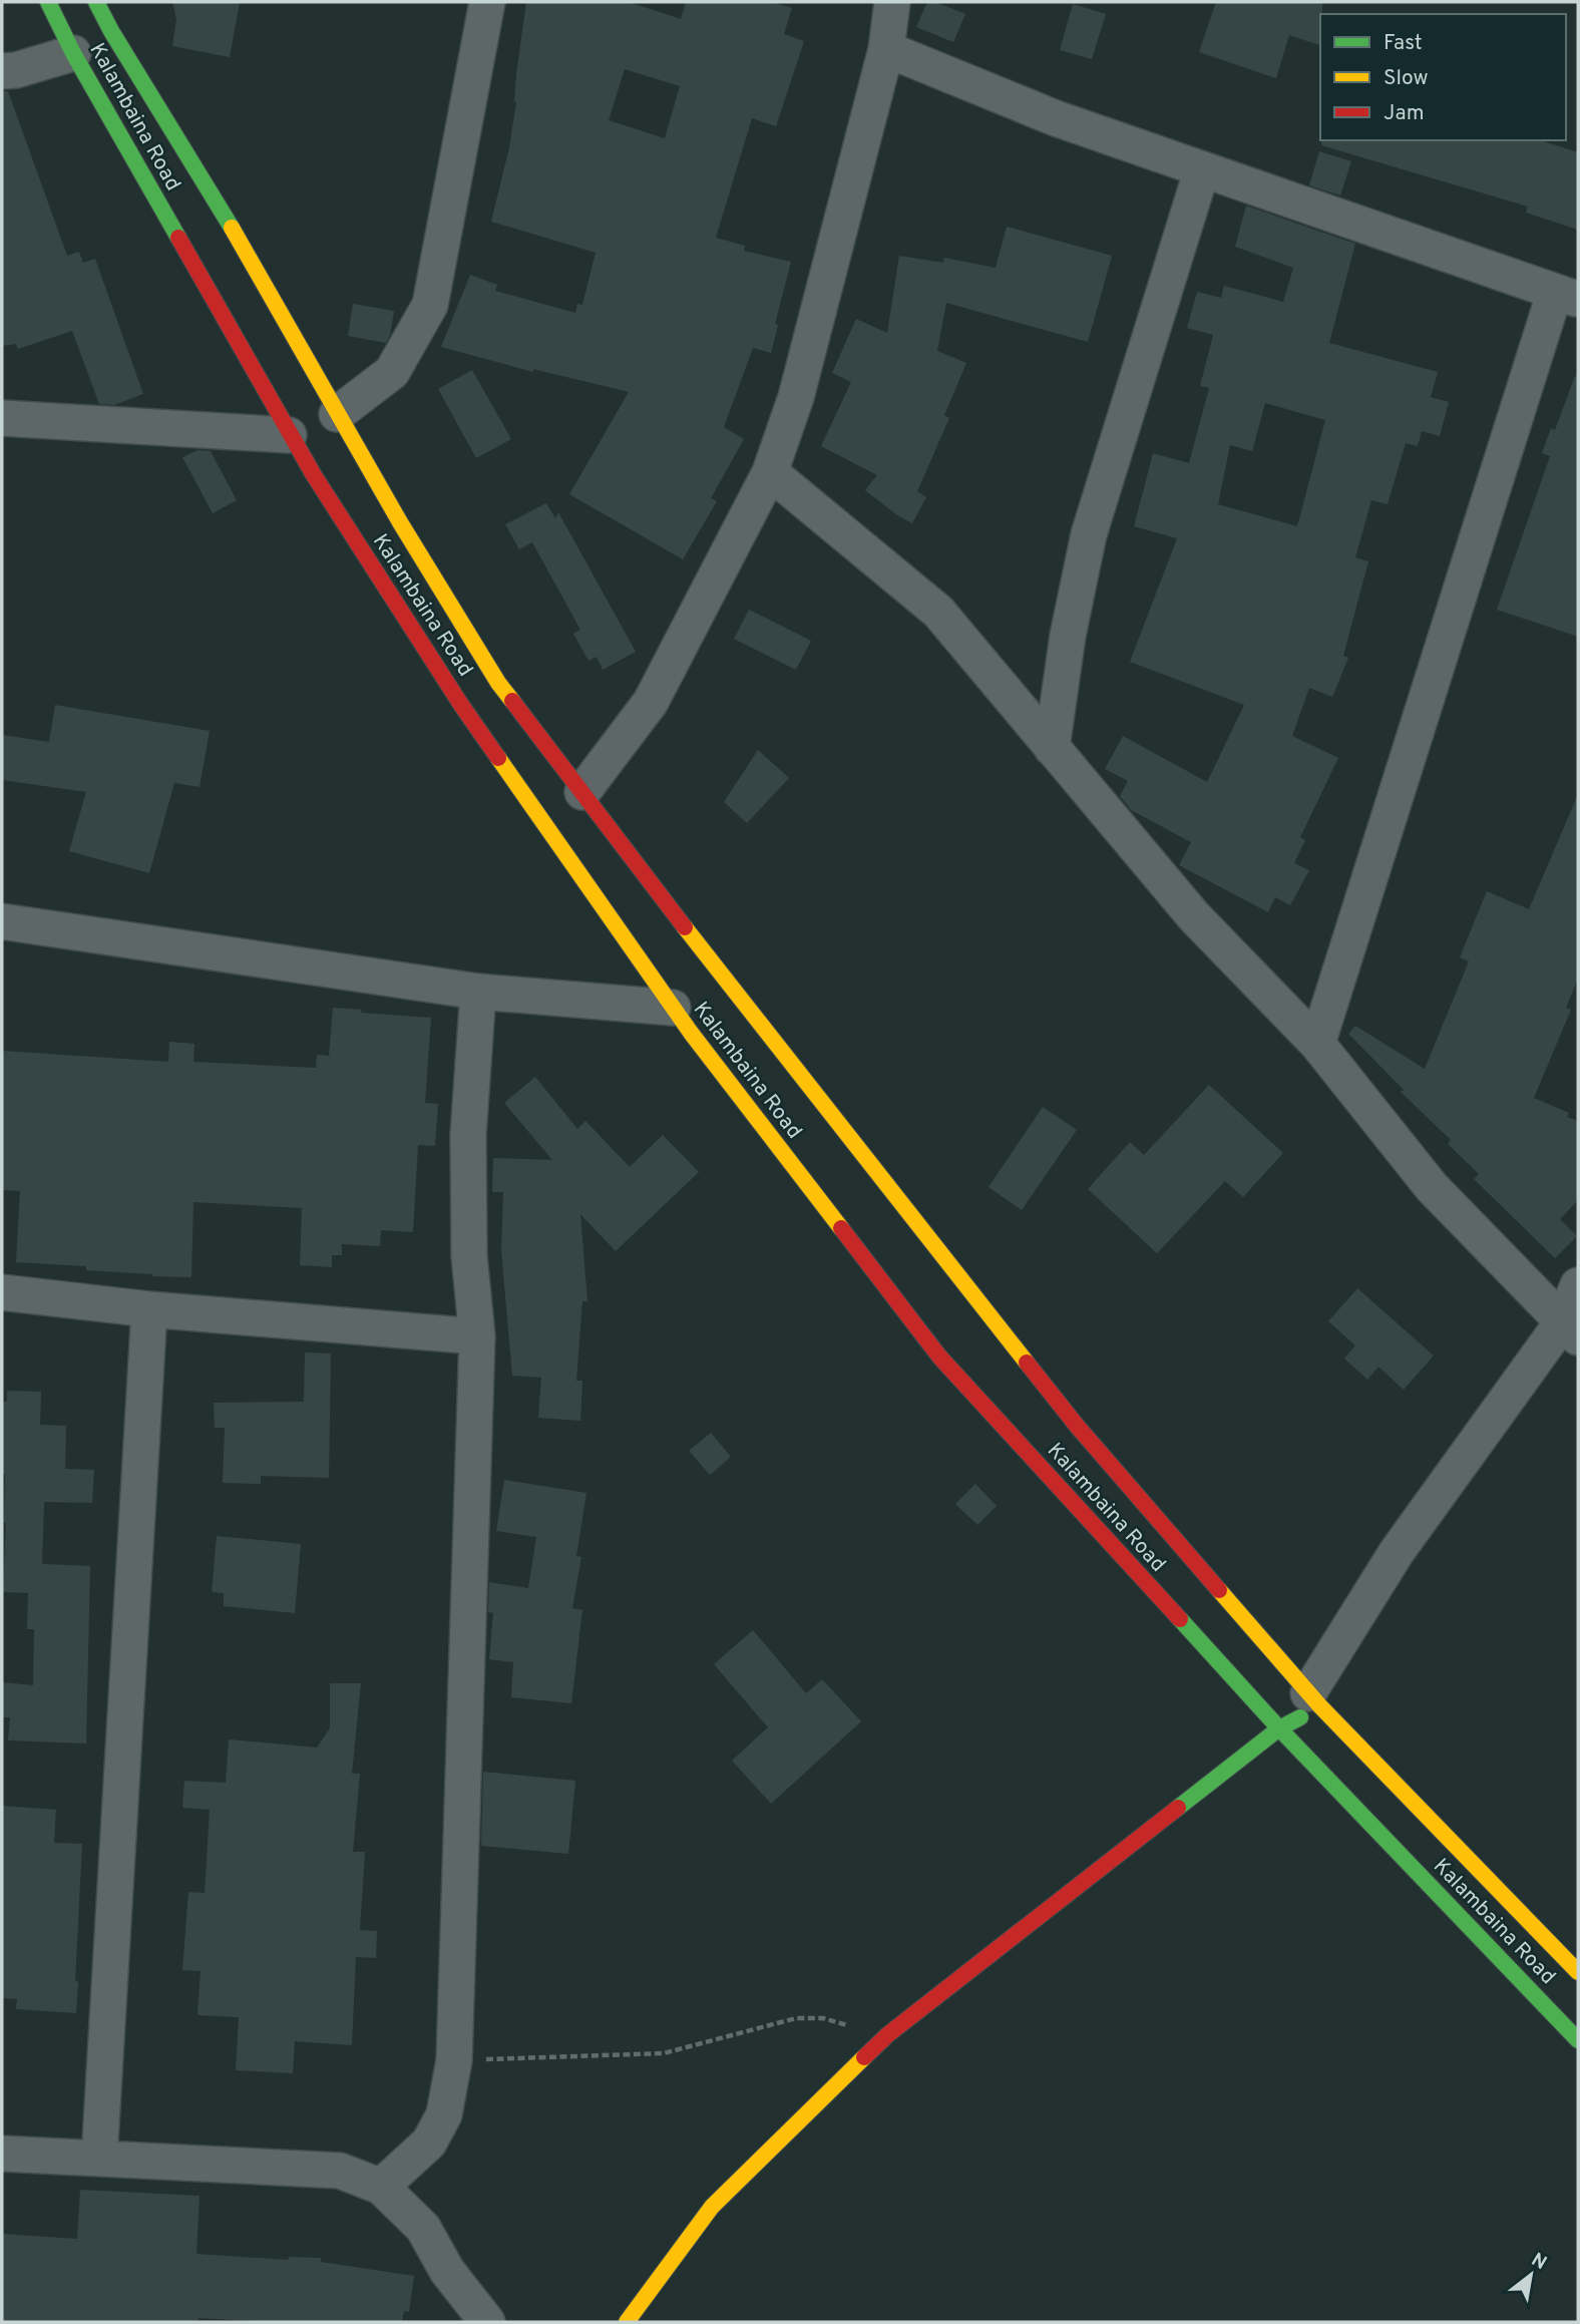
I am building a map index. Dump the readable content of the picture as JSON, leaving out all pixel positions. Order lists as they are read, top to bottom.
{
  "streets": {
    "main road": ["Kalambaina Road"]
  },
  "legend": ["Fast", "Slow", "Jam"],
  "north": "top right"
}
